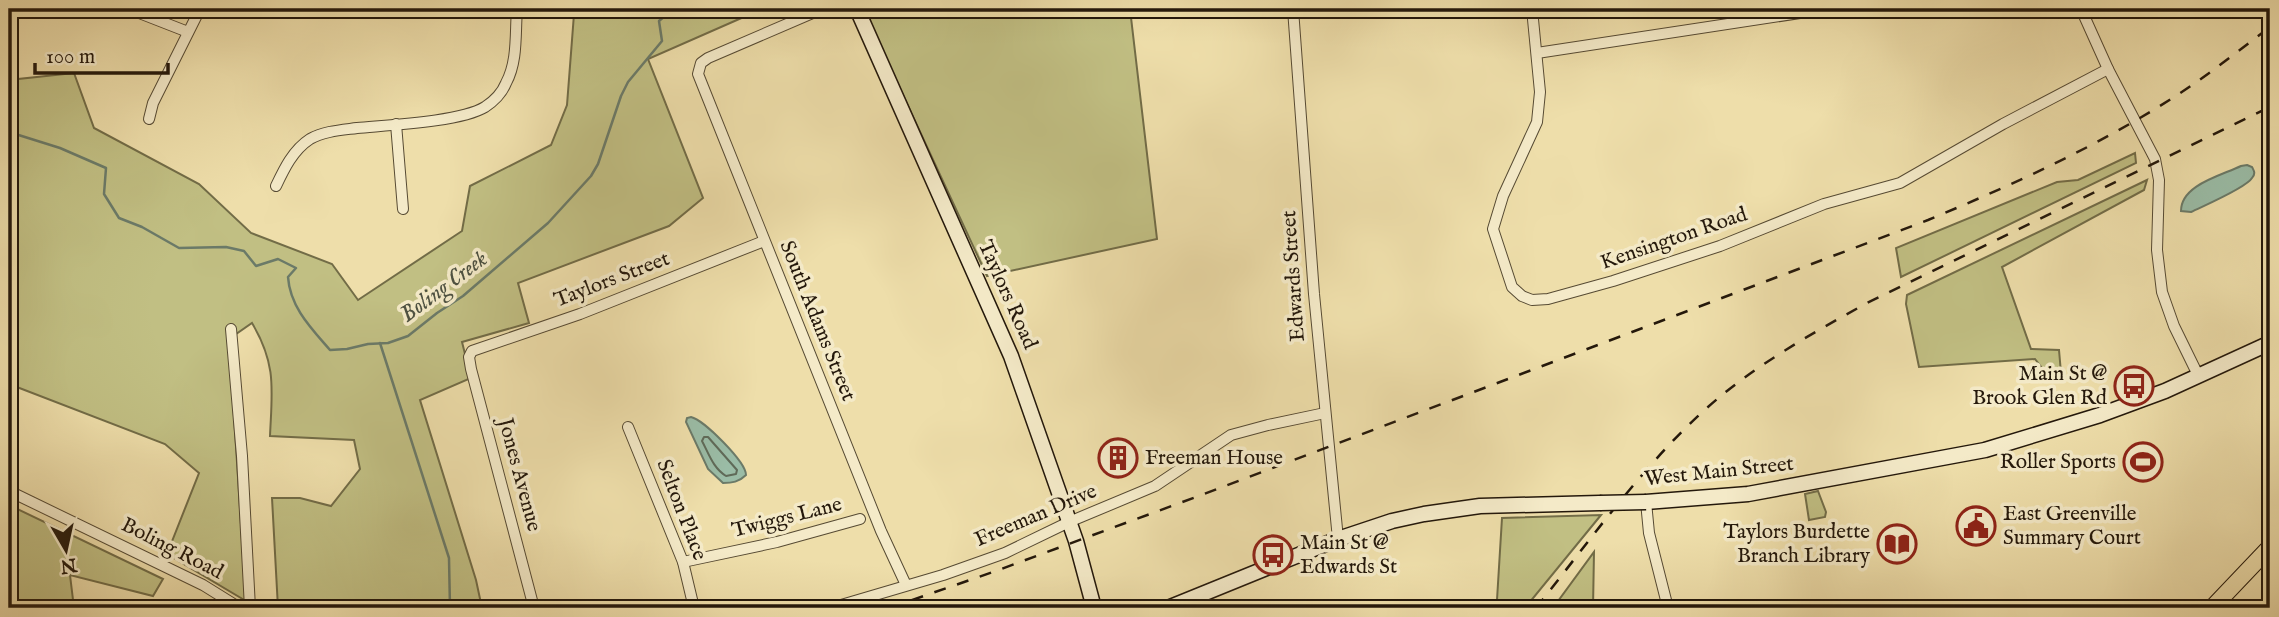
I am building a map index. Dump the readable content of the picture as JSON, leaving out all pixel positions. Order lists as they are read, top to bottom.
{
  "streets": {
    "street": [
      "Kensington Road",
      "Edwards Street",
      "Taylors Street",
      "Taylors Road",
      "South Adams Street",
      "West Main Street",
      "Jones Avenue",
      "Selton Place",
      "Freeman Drive",
      "Twiggs Lane",
      "Boling Road"
    ]
  },
  "crossings": [
    ["Edwards Street", "West Main Street"],
    ["Edwards Street", "Freeman Drive"],
    ["Taylors Street", "South Adams Street"],
    ["Taylors Street", "Jones Avenue"],
    ["Taylors Road", "Freeman Drive"],
    ["South Adams Street", "Freeman Drive"],
    ["Selton Place", "Twiggs Lane"]
  ],
  "water": ["Boling Creek"],
  "places": {
    "bus stop": ["Main St @ Brook Glen Rd", "Main St @ Edwards St"],
    "building": ["Freeman House"],
    "sports": ["Roller Sports"],
    "public building": ["East Greenville Summary Court"],
    "library": ["Taylors Burdette Branch Library"]
  },
  "scale_bar": "100 m",
  "north": "bottom"
}
